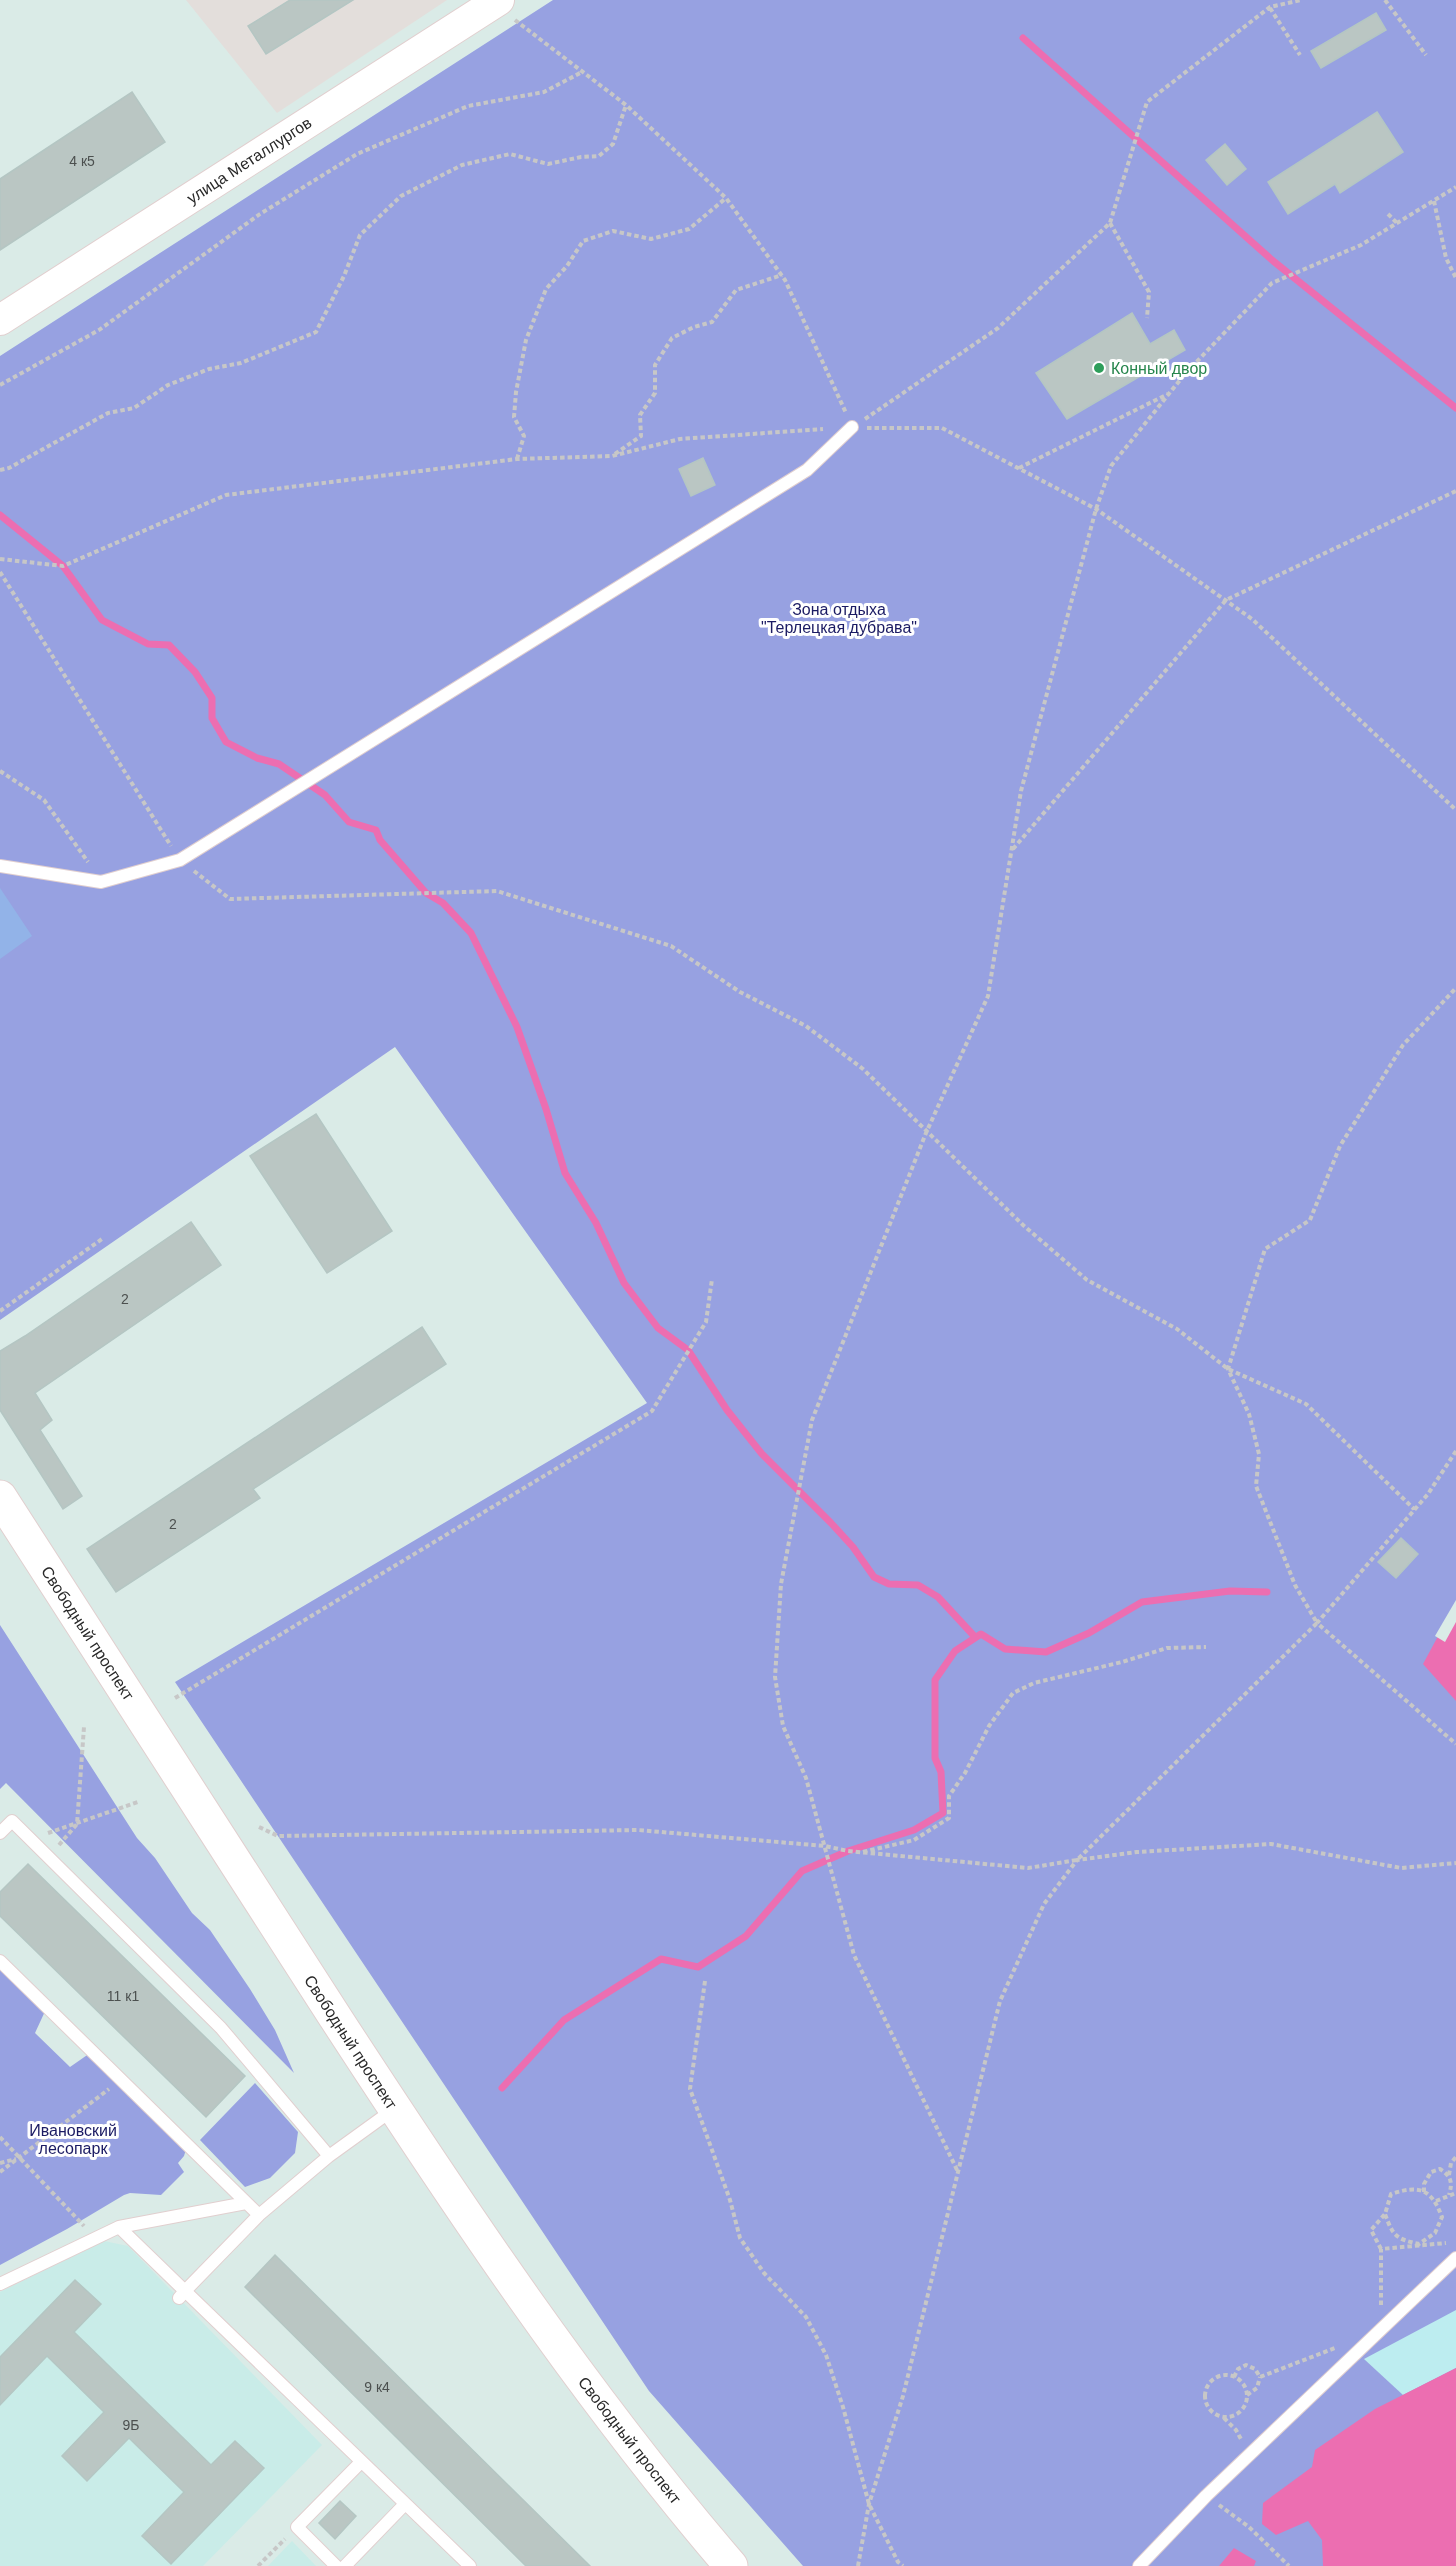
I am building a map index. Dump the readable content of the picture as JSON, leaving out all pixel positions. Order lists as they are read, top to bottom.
{
  "streets": {
    "main road": ["Свободный проспект"],
    "street": ["улица Металлургов"]
  },
  "parks": ["Зона отдыха \"Терлецкая дубрава\"", "Ивановский лесопарк"],
  "places": ["Конный двор"],
  "house_numbers": [
    "4 к5",
    "2",
    "2",
    "11 к1",
    "9 к4",
    "9Б"
  ]
}
